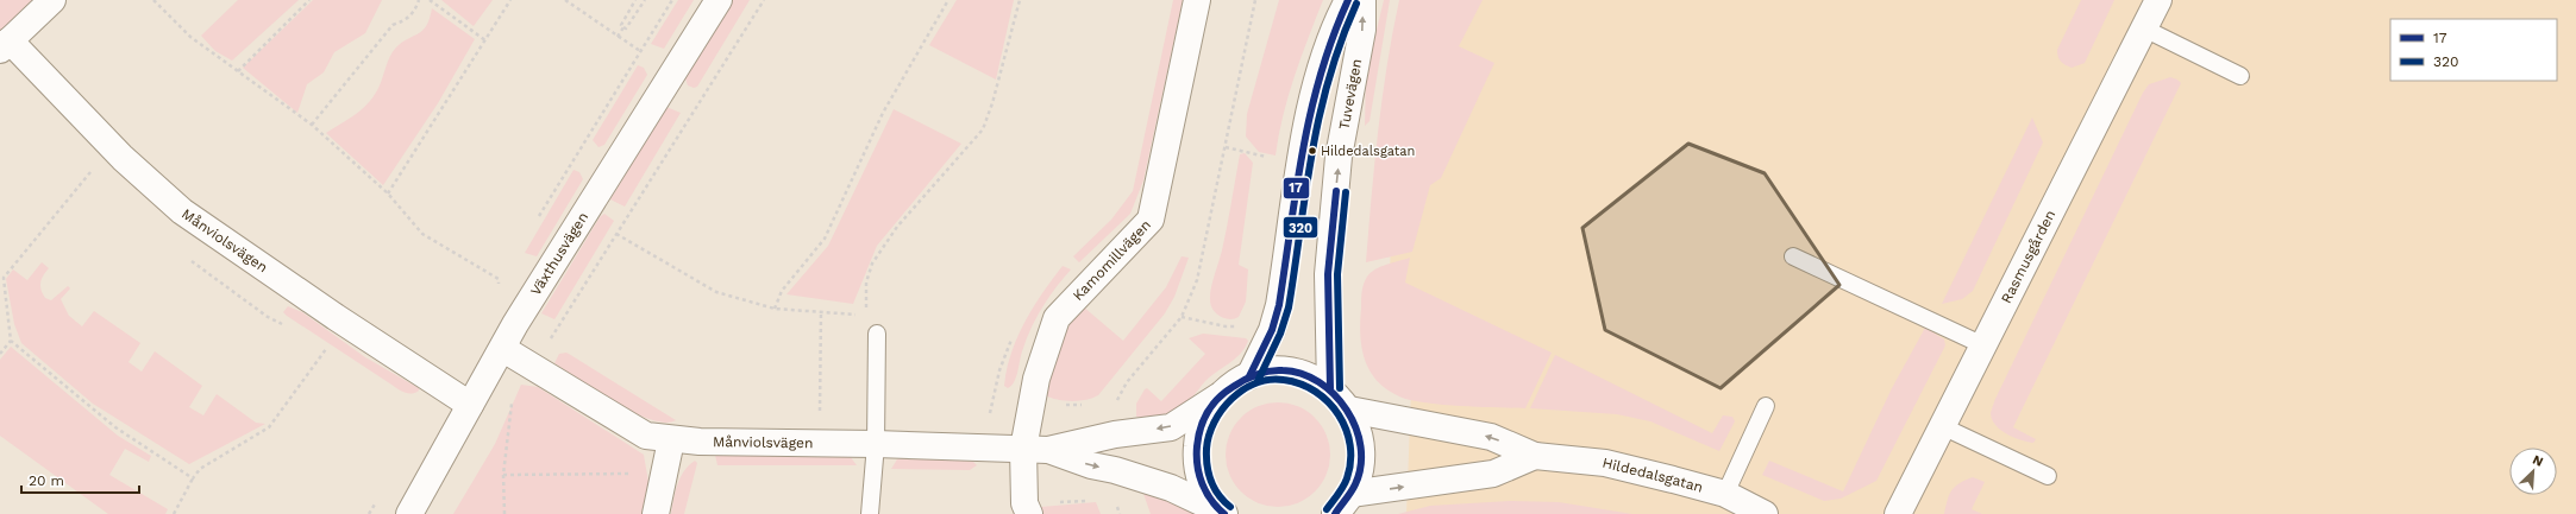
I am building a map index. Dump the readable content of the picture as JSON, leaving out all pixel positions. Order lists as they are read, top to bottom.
{
  "streets": {
    "street": [
      "Tuvevägen",
      "Månviolsvägen",
      "Växthusvägen",
      "Rasmusgården",
      "Kamomillvägen",
      "Hildedalsgatan"
    ]
  },
  "crossings": [
    ["Månviolsvägen", "Växthusvägen"],
    ["Månviolsvägen", "Kamomillvägen"]
  ],
  "places": ["Hildedalsgatan"],
  "lines": ["transit line 17", "transit line 320"],
  "legend": ["17", "320"],
  "scale_bar": "20 m",
  "north": "top right"
}
